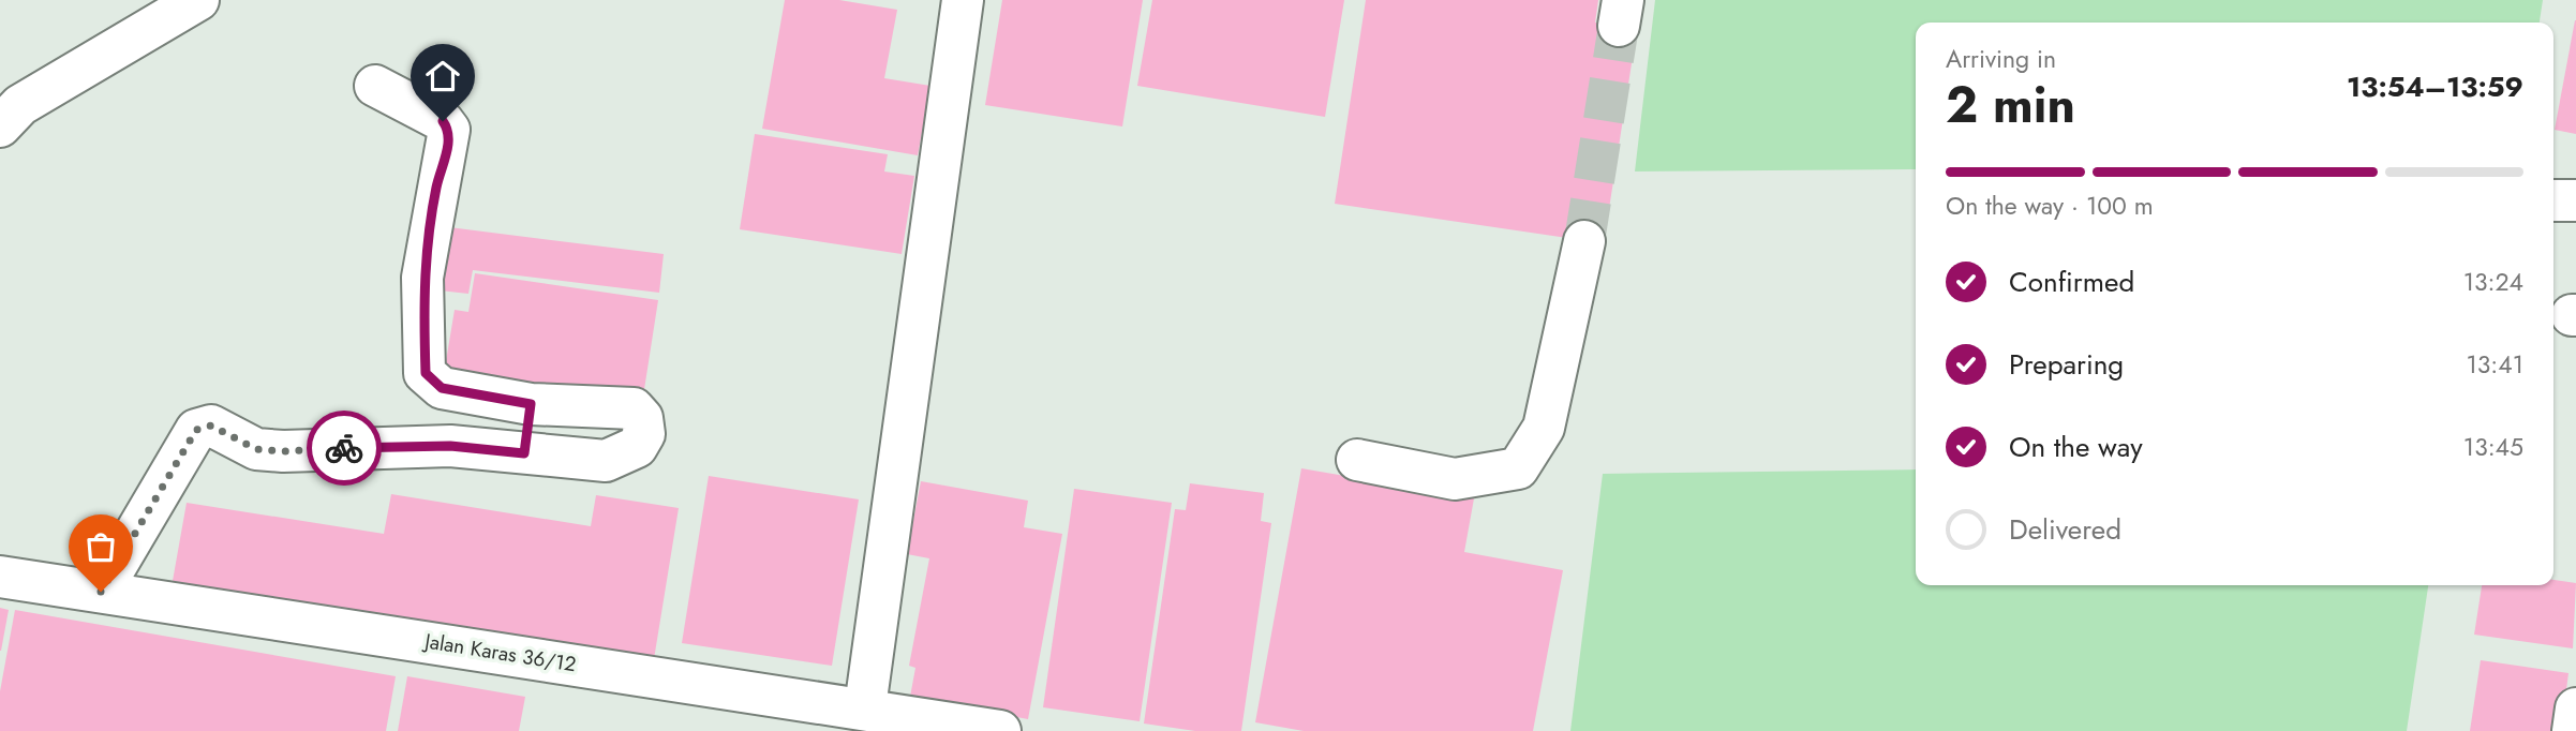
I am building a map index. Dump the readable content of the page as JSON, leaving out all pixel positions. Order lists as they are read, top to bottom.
{
  "streets": {
    "street": ["Jalan Karas 36/12"]
  },
  "page": {
    "heading": ["2 min", "Arriving in", "13:54–13:59"],
    "bar": "On the way · 100 m",
    "list": [
      ["Confirmed", "13:24"],
      ["Preparing", "13:41"],
      ["On the way", "13:45"],
      "Delivered"
    ]
  }
}
